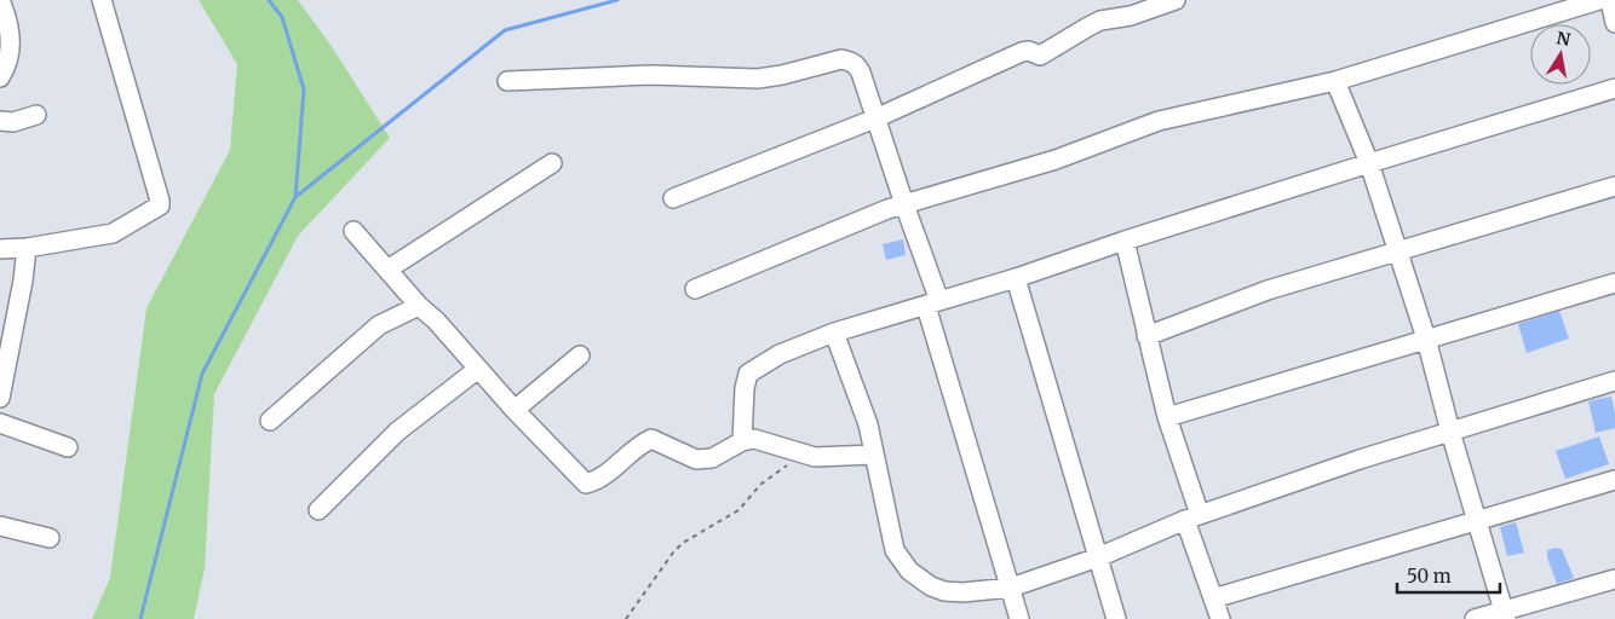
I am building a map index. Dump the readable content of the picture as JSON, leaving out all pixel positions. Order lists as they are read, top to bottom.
{
  "scale_bar": "50 m",
  "north": "top"
}
